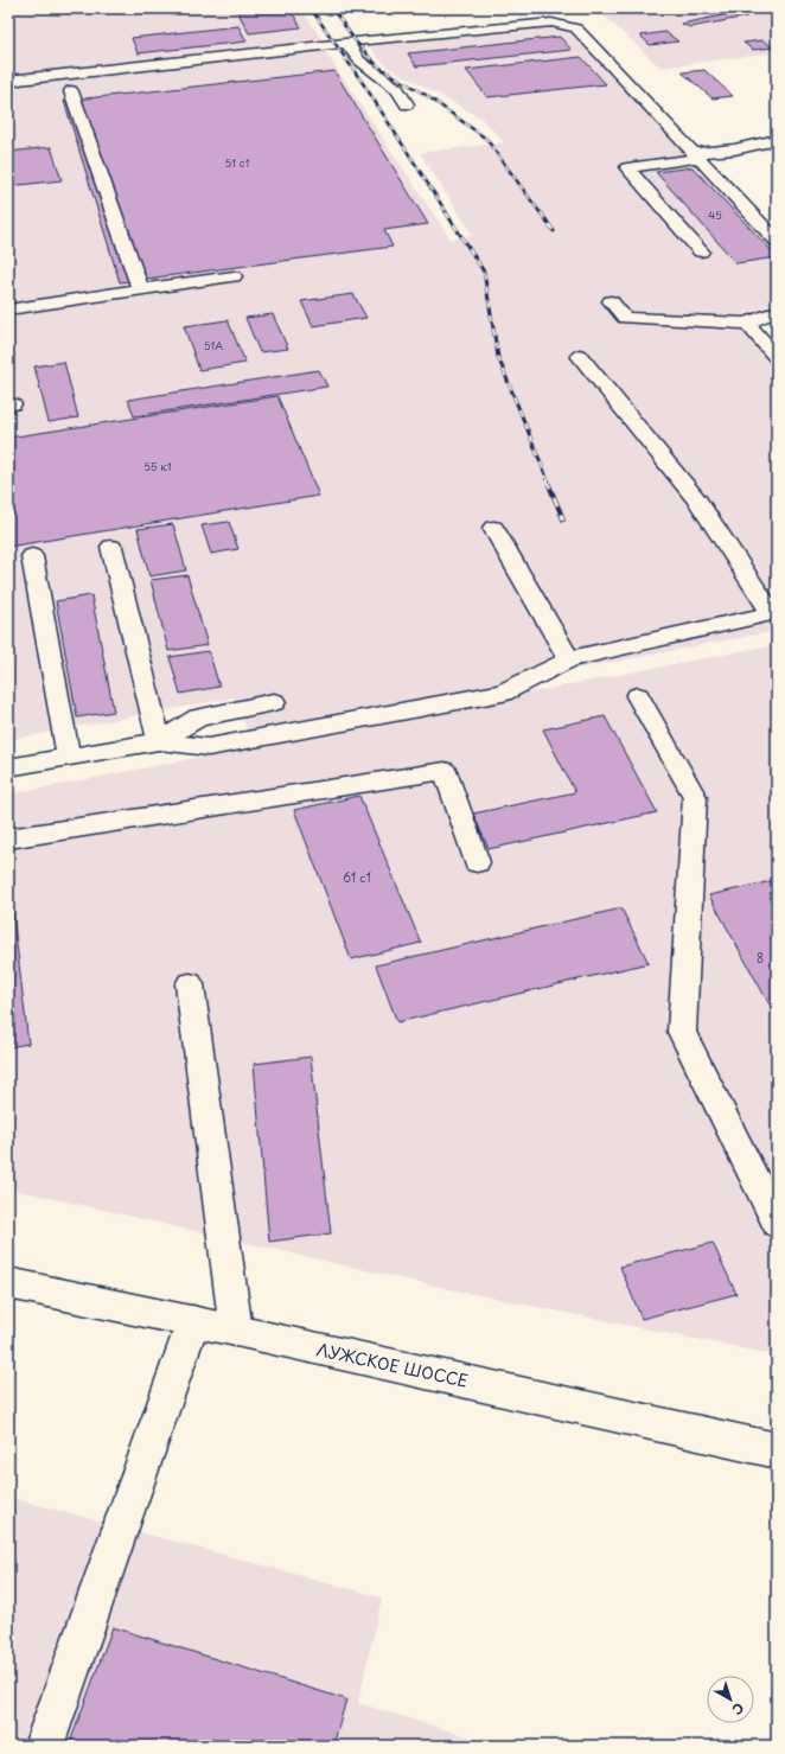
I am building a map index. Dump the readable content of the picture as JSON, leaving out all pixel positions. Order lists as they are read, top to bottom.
{
  "streets": {
    "street": ["ЛУЖСКОЕ ШОССЕ"]
  },
  "house_numbers": [
    "51 с1",
    "45",
    "51А",
    "55 к1",
    "61 с1",
    "8"
  ],
  "north": "bottom right"
}
